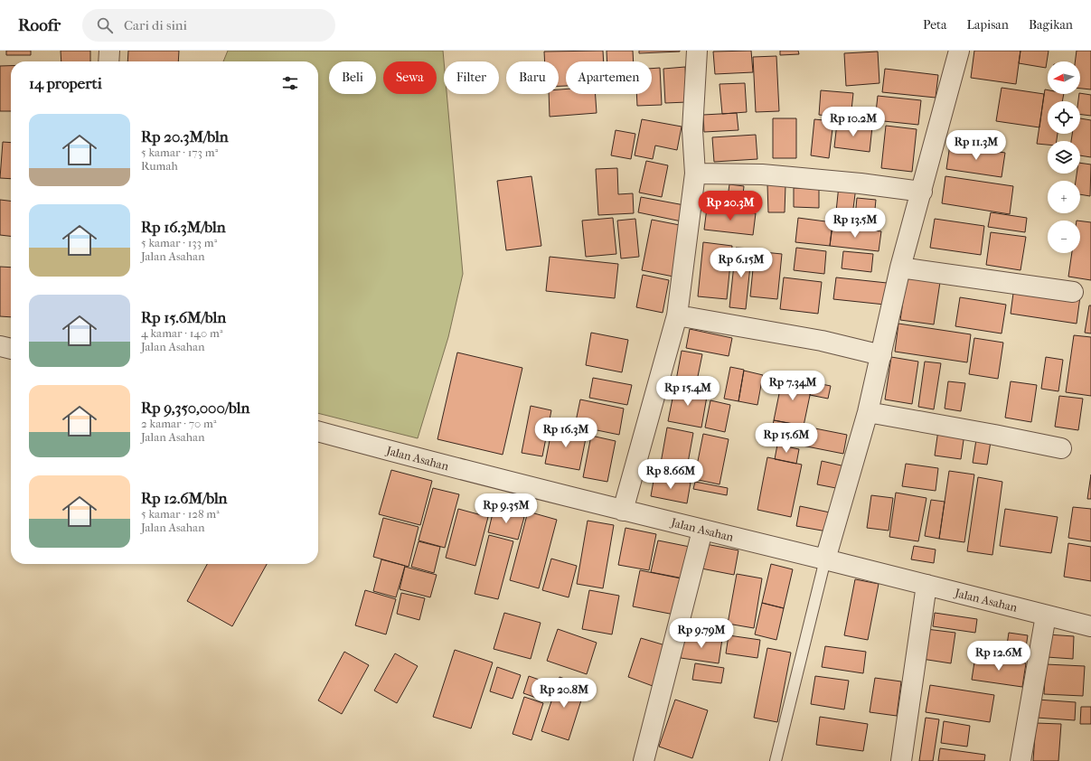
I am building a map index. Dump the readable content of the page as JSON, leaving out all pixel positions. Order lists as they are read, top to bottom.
{
  "streets": {
    "street": ["Jalan Asahan"]
  },
  "north": "left",
  "page": {
    "header": "Roofr",
    "search": "Cari di sini",
    "nav": ["Peta", "Lapisan", "Bagikan"],
    "map_buttons": ["+", "−"],
    "chip": [
      "Beli",
      "Sewa",
      "Filter",
      "Baru",
      "Apartemen"
    ],
    "heading": "14 properti",
    "list": [
      {
        "name": "Rp 20.3M/bln",
        "note": "5 kamar · 173 m² · Rumah"
      },
      {
        "name": "Rp 16.3M/bln",
        "note": "5 kamar · 133 m² · Jalan Asahan"
      },
      {
        "name": "Rp 15.6M/bln",
        "note": "4 kamar · 140 m² · Jalan Asahan"
      },
      {
        "name": "Rp 9,350,000/bln",
        "note": "2 kamar · 70 m² · Jalan Asahan"
      },
      {
        "name": "Rp 12.6M/bln",
        "note": "5 kamar · 128 m² · Jalan Asahan"
      }
    ],
    "price": [
      "Rp 10.2M",
      "Rp 11.3M",
      "Rp 20.3M",
      "Rp 13.5M",
      "Rp 6.15M",
      "Rp 7.34M",
      "Rp 15.4M",
      "Rp 16.3M",
      "Rp 15.6M",
      "Rp 8.66M",
      "Rp 9.35M",
      "Rp 9.79M",
      "Rp 12.6M",
      "Rp 20.8M"
    ]
  }
}
